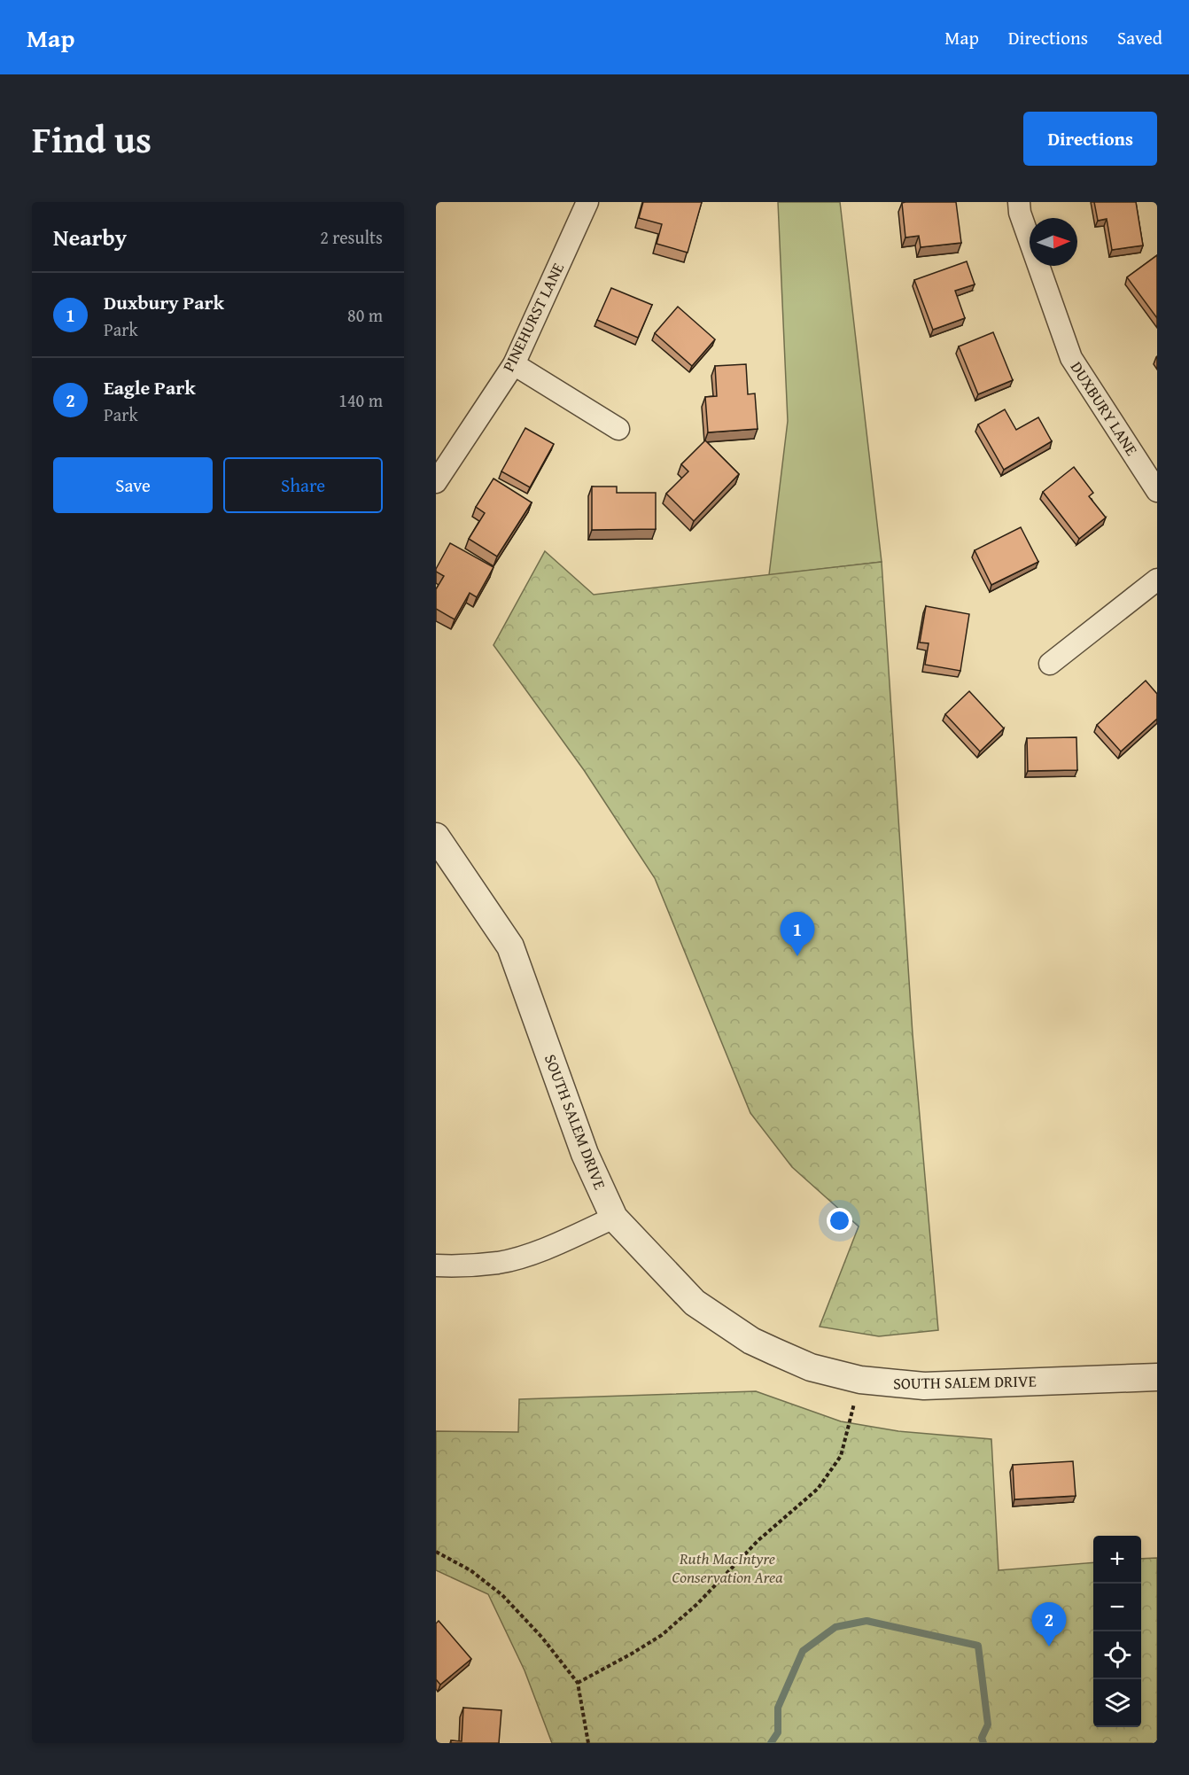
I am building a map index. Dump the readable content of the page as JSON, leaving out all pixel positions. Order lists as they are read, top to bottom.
{
  "streets": {
    "street": ["PINEHURST LANE", "DUXBURY LANE", "SOUTH SALEM DRIVE"]
  },
  "parks": ["Ruth MacIntyre Conservation Area"],
  "north": "right",
  "page": {
    "header": "Map",
    "nav": ["Map", "Directions", "Saved"],
    "title": "Find us",
    "buttons": [
      "Directions",
      ["Save", "Share"]
    ],
    "heading": ["Nearby", "2 results"],
    "list": [
      {
        "mark": "1",
        "name": "Duxbury Park",
        "note": "Park",
        "value": "80 m"
      },
      {
        "mark": "2",
        "name": "Eagle Park",
        "note": "Park",
        "value": "140 m"
      }
    ],
    "pins": ["1", "2"],
    "map_buttons": ["+", "−"]
  }
}
